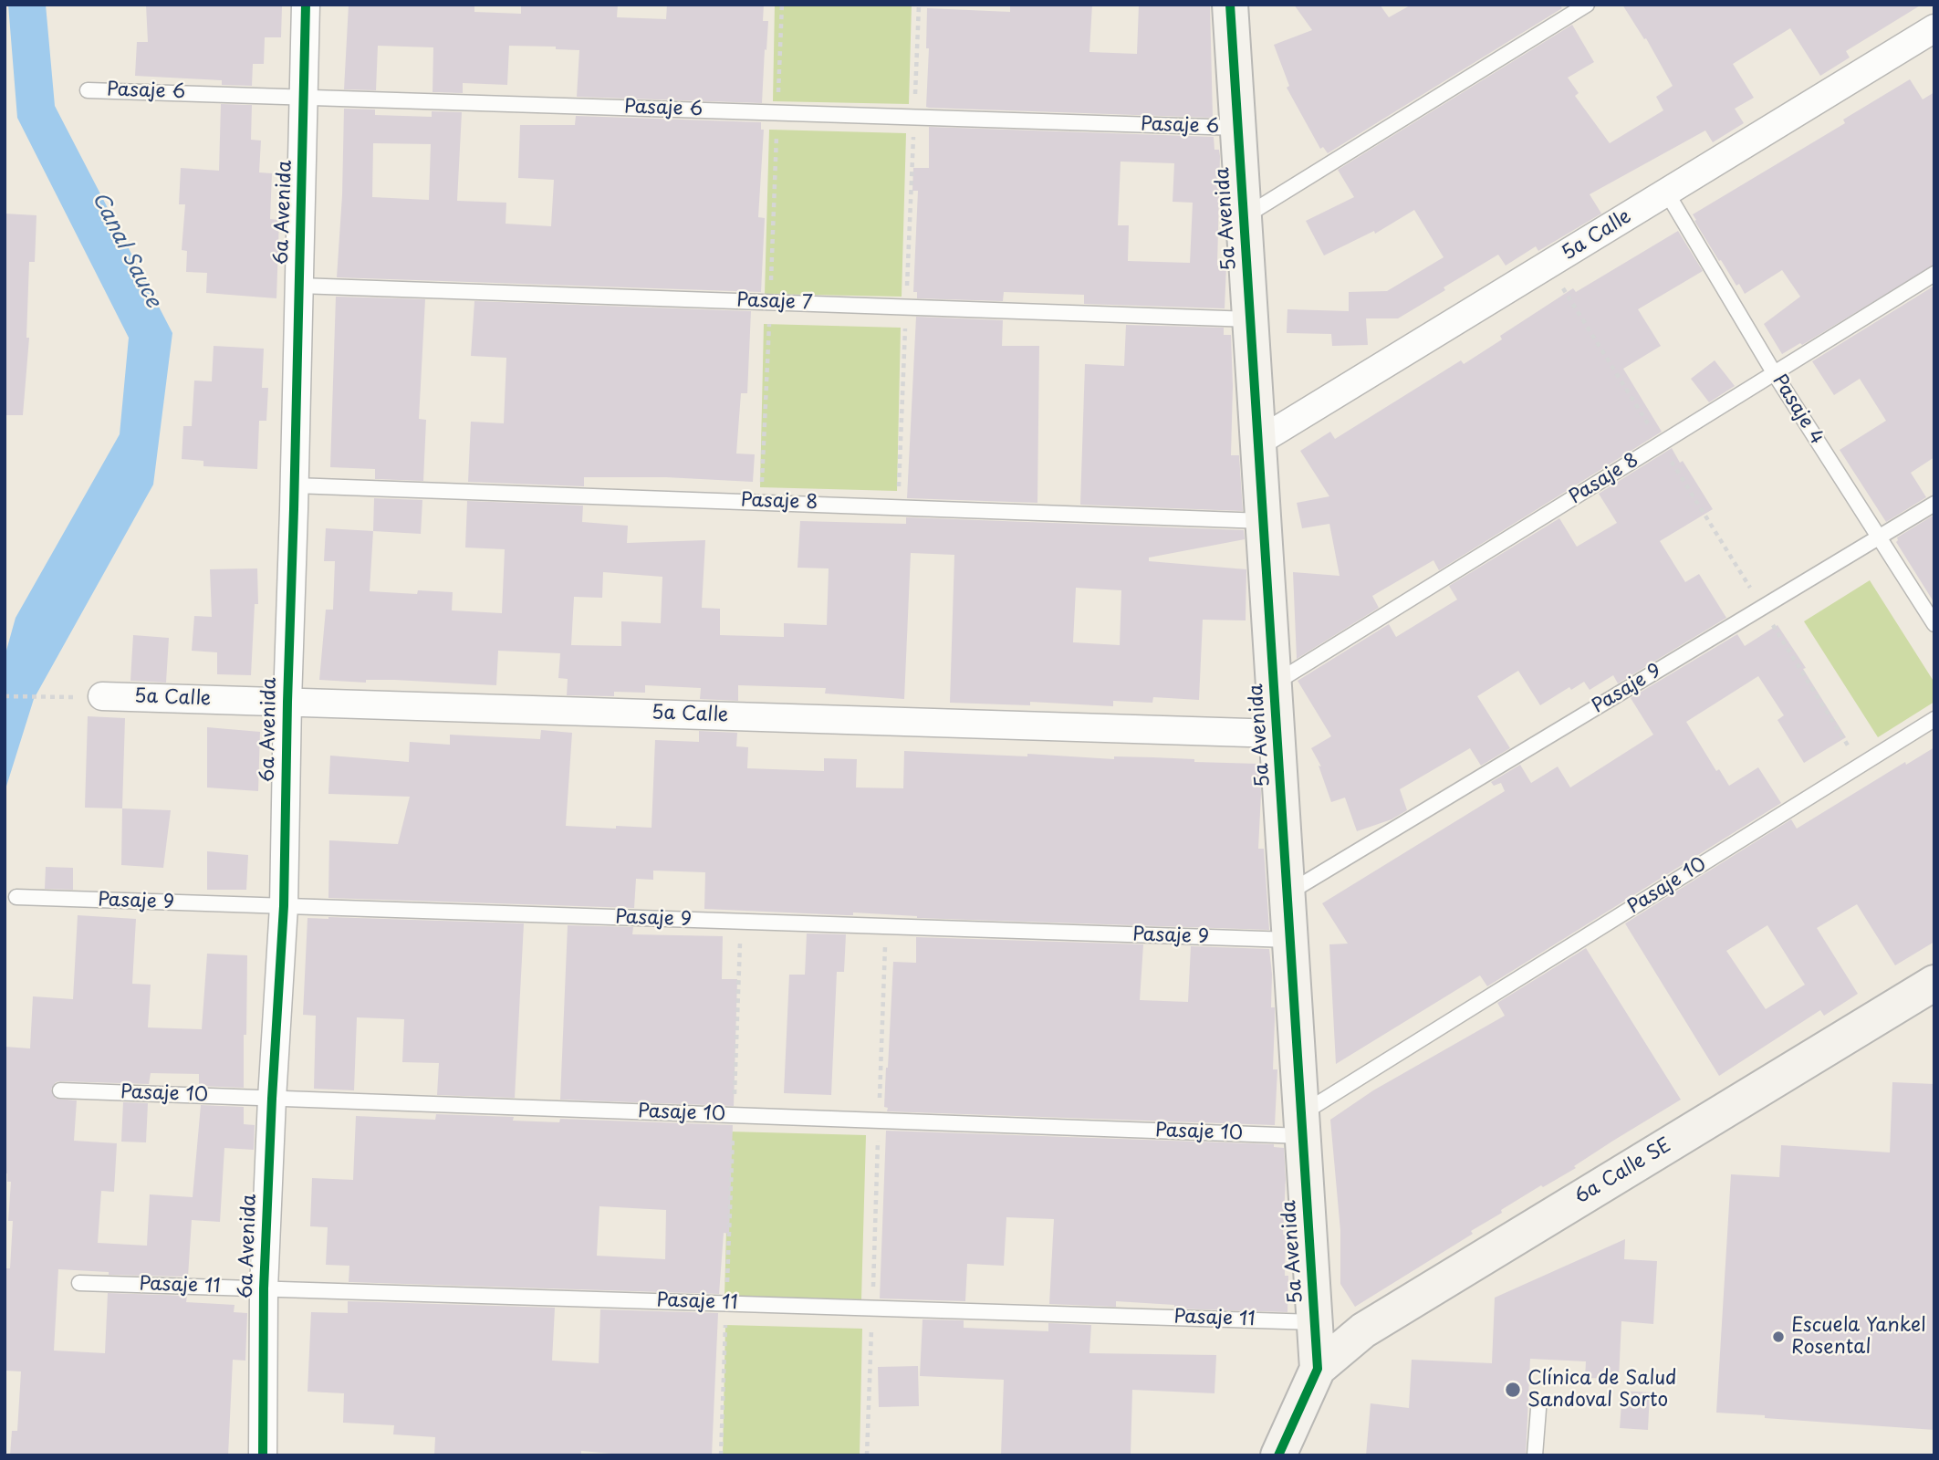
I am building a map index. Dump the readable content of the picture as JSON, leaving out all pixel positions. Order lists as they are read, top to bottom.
{
  "streets": {
    "street": [
      "6a Avenida",
      "5a Avenida",
      "5a Calle",
      "6a Calle SE"
    ],
    "lane": [
      "Pasaje 6",
      "Pasaje 7",
      "Pasaje 4",
      "Pasaje 8",
      "Pasaje 9",
      "Pasaje 10",
      "Pasaje 11"
    ]
  },
  "crossings": [
    ["Pasaje 6", "6a Avenida"],
    ["Pasaje 6", "5a Avenida"],
    ["6a Avenida", "5a Calle"],
    ["6a Avenida", "Pasaje 7"],
    ["6a Avenida", "Pasaje 8"],
    ["6a Avenida", "Pasaje 9"],
    ["6a Avenida", "Pasaje 10"],
    ["6a Avenida", "Pasaje 11"],
    ["5a Avenida", "5a Calle"],
    ["5a Avenida", "Pasaje 7"],
    ["5a Avenida", "Pasaje 8"],
    ["5a Avenida", "Pasaje 9"],
    ["5a Avenida", "Pasaje 10"],
    ["5a Avenida", "6a Calle SE"],
    ["5a Avenida", "Pasaje 11"],
    ["5a Calle", "Pasaje 4"],
    ["Pasaje 4", "Pasaje 8"],
    ["Pasaje 4", "Pasaje 9"]
  ],
  "water": ["Canal Sauce"],
  "places": ["Escuela Yankel Rosental", "Clínica de Salud Sandoval Sorto"]
}
